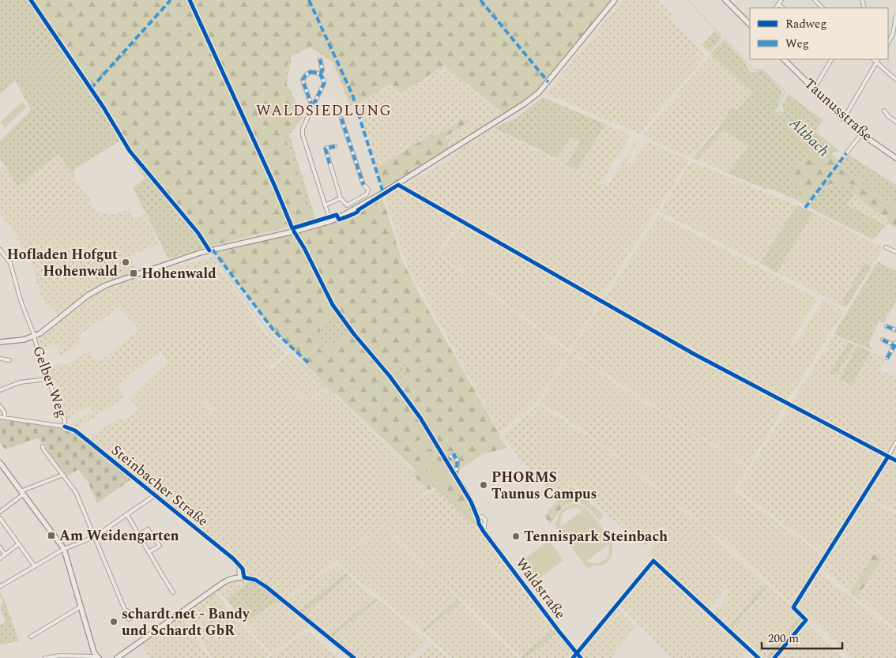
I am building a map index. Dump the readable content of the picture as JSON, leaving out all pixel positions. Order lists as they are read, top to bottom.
{
  "streets": {
    "main road": ["Taunusstraße"],
    "street": ["Gelber Weg", "Steinbacher Straße", "Waldstraße"]
  },
  "crossings": [
    ["Gelber Weg", "Steinbacher Straße"]
  ],
  "districts": ["WALDSIEDLUNG"],
  "water": ["Altbach"],
  "places": {
    "other": [
      "Hofladen Hofgut Hohenwald",
      "PHORMS Taunus Campus",
      "Tennispark Steinbach",
      "schardt.net - Bandy und Schardt GbR"
    ],
    "transit": ["Hohenwald", "Am Weidengarten"]
  },
  "legend": ["Radweg", "Weg"],
  "scale_bar": "200 m"
}
